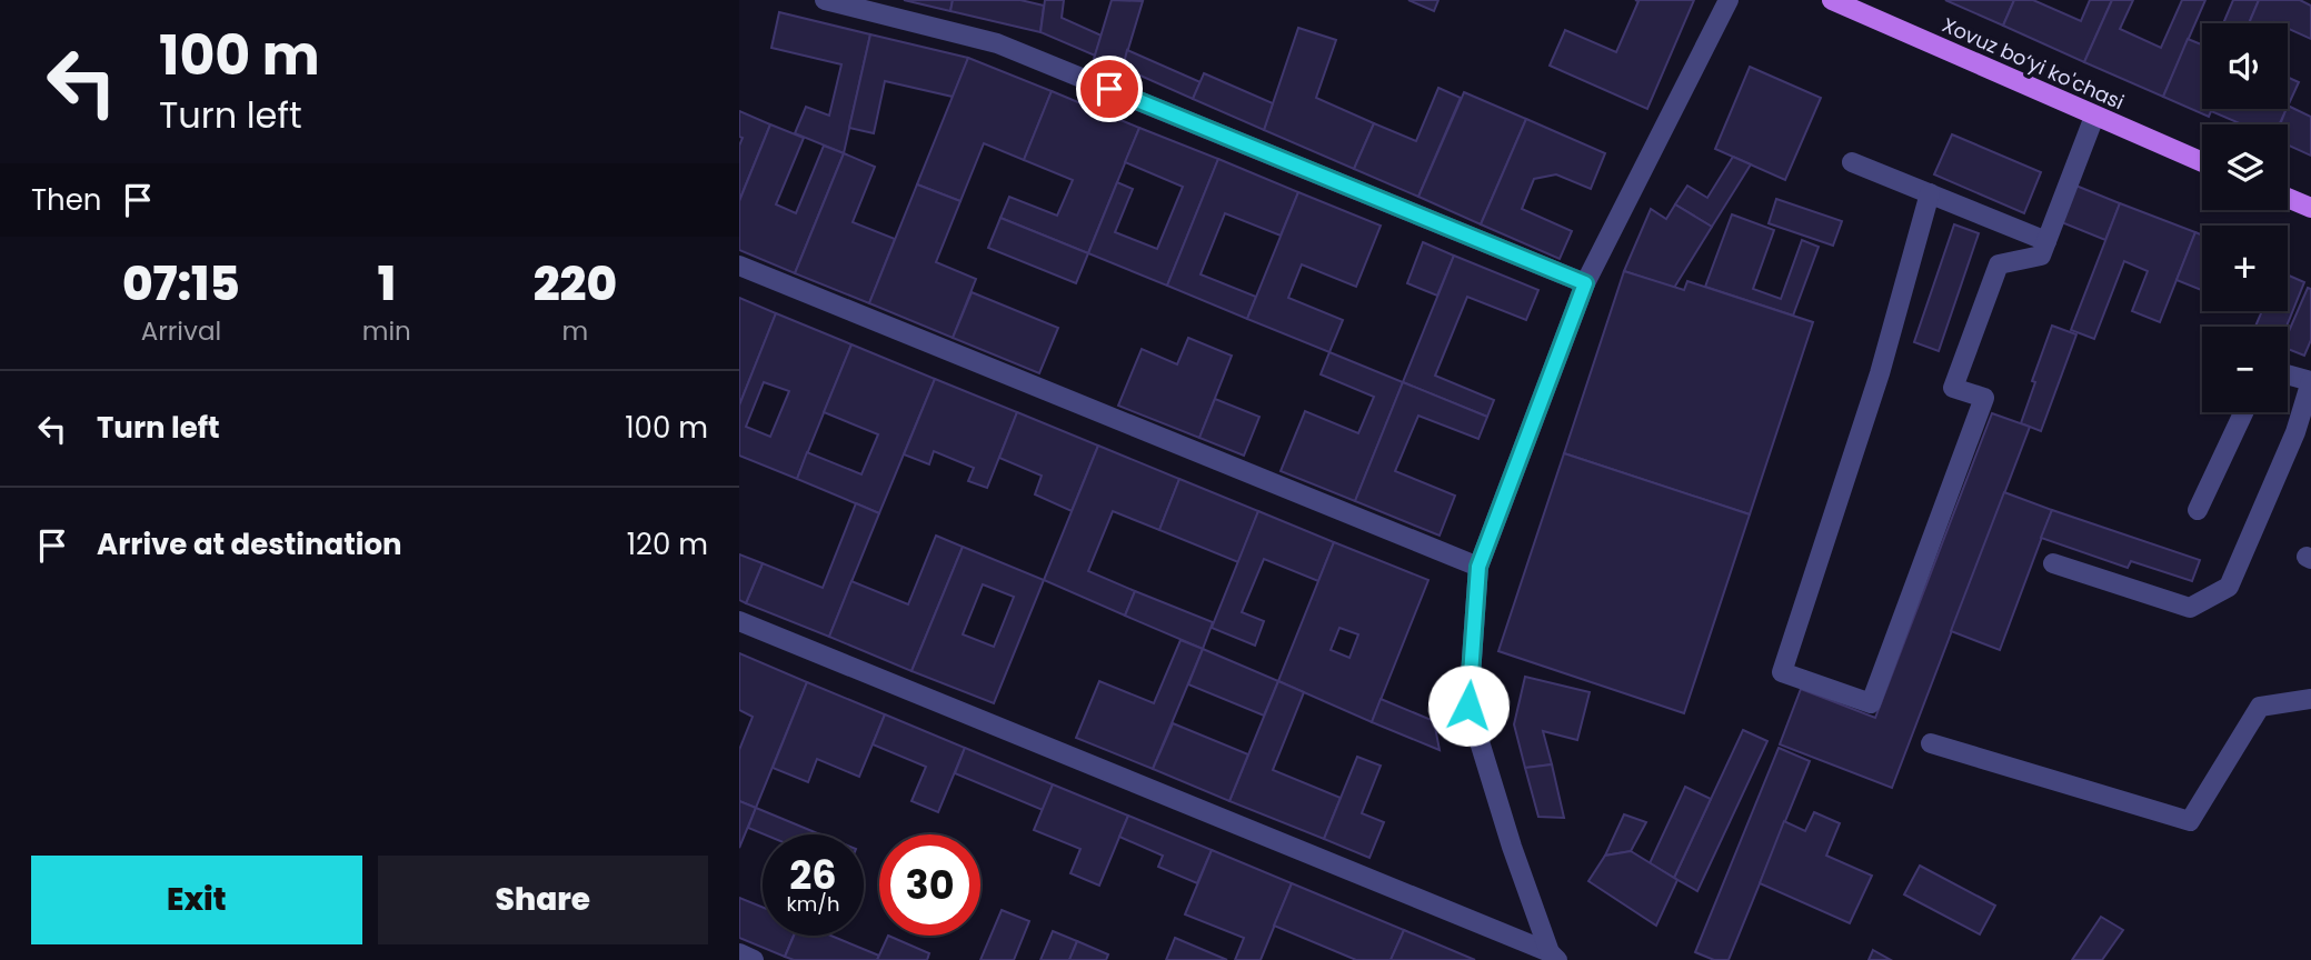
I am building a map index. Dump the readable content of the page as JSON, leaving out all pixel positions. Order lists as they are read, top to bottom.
{
  "streets": {
    "main road": ["Xovuz bo‘yi ko'chasi"]
  },
  "page": {
    "turn": ["100 m", "Turn left"],
    "map_buttons": ["+", "−"],
    "then": "Then",
    "eta": [
      "07:15",
      "Arrival",
      "1",
      "min",
      "220",
      "m"
    ],
    "list": [
      {
        "name": "Turn left",
        "value": "100 m"
      },
      {
        "name": "Arrive at destination",
        "value": "120 m"
      }
    ],
    "speed": "26 km/h",
    "limit": "30",
    "buttons": ["Exit", "Share"]
  }
}
